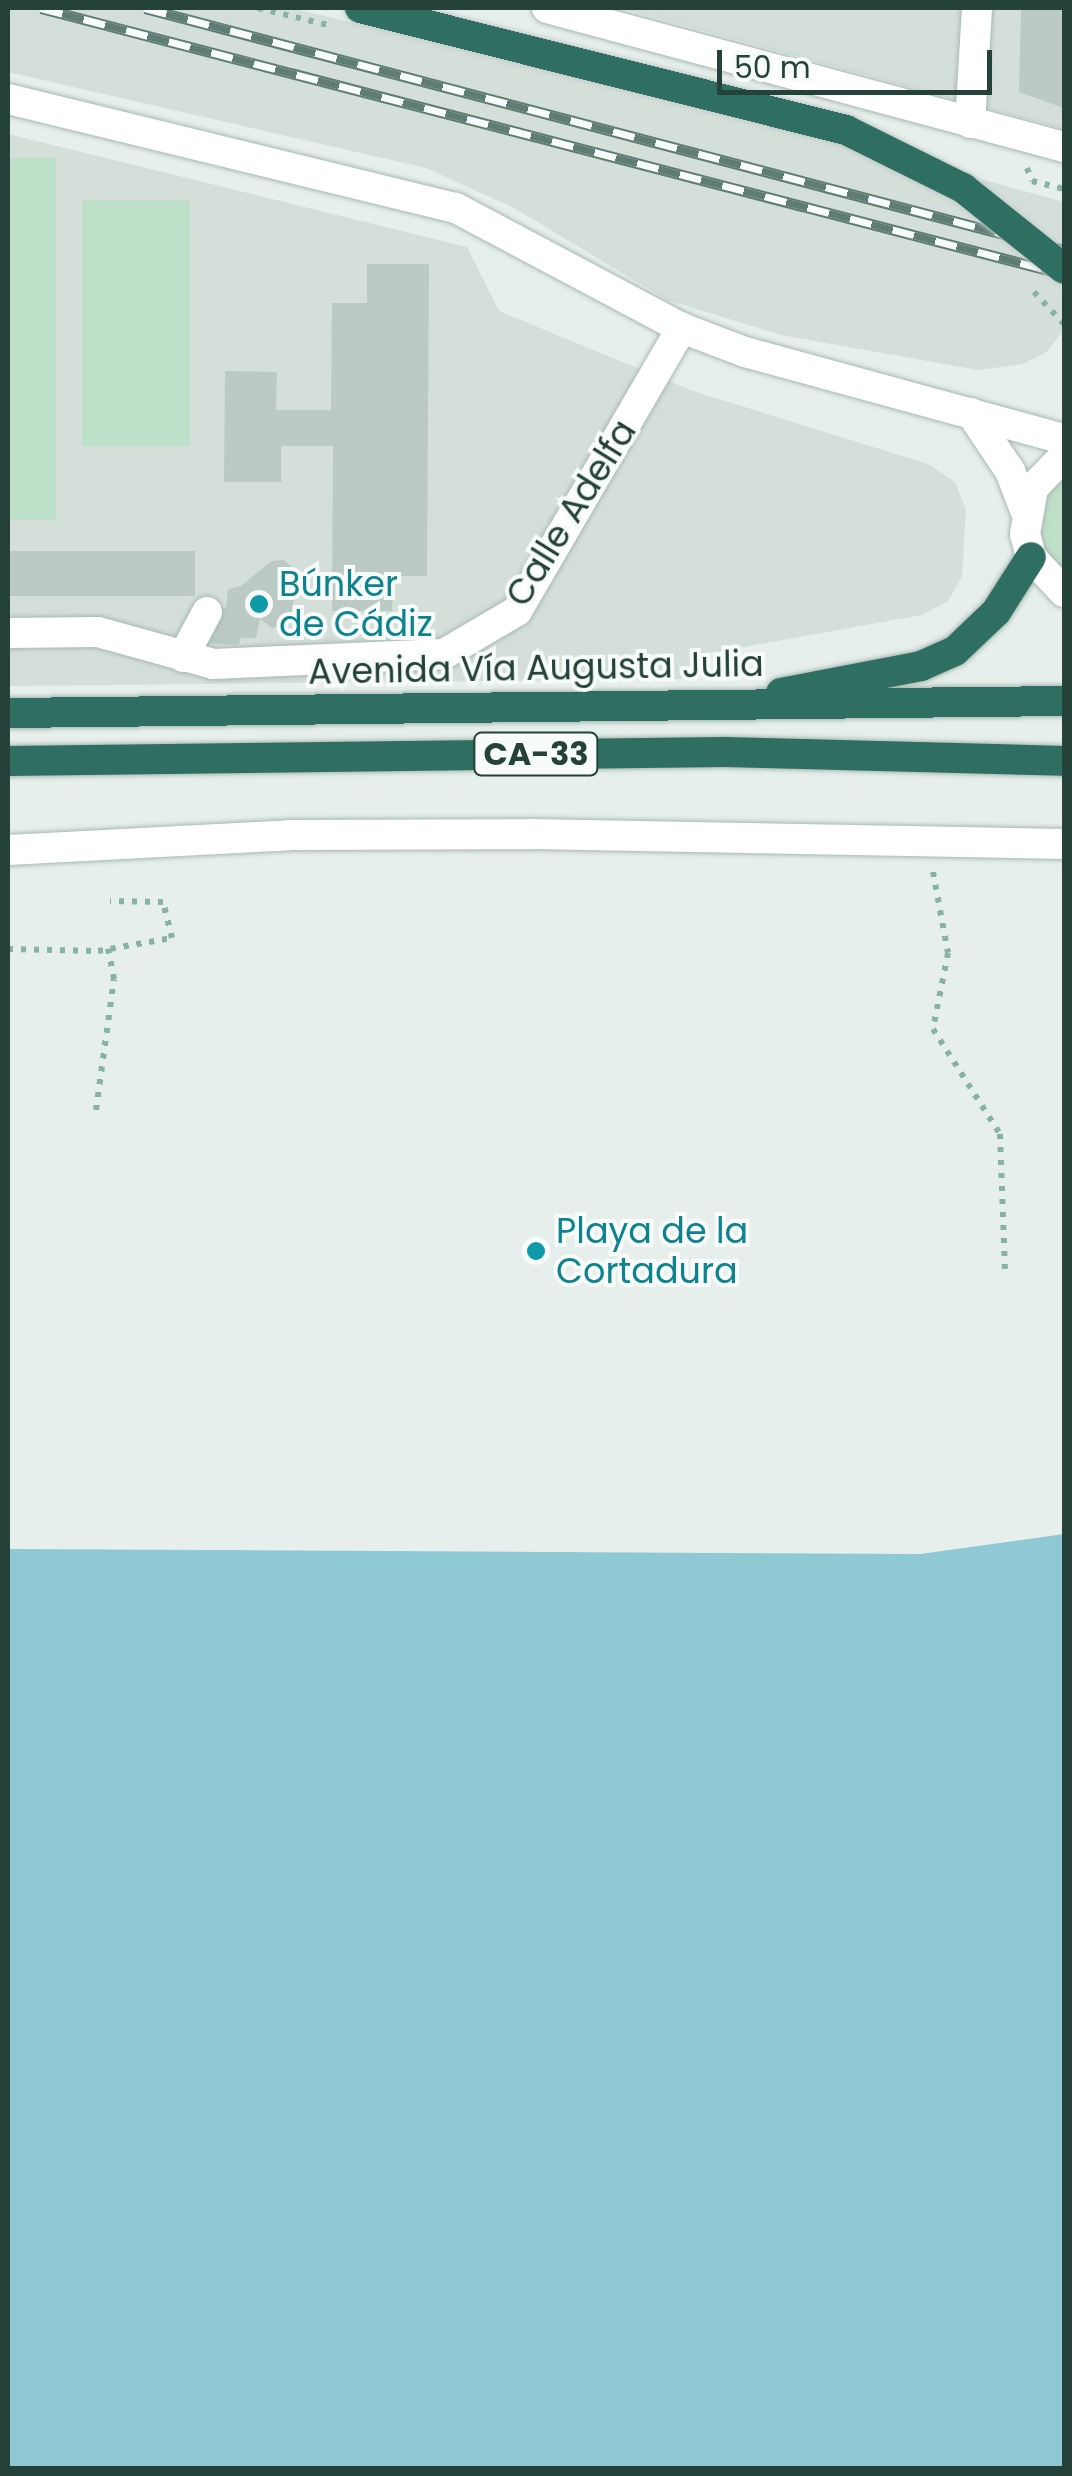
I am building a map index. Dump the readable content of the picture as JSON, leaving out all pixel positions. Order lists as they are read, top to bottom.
{
  "streets": {
    "highway": ["Avenida Vía Augusta Julia", "CA-33"],
    "street": ["Calle Adelfa"]
  },
  "places": ["Búnker de Cádiz", "Playa de la Cortadura"],
  "scale_bar": "50 m"
}
